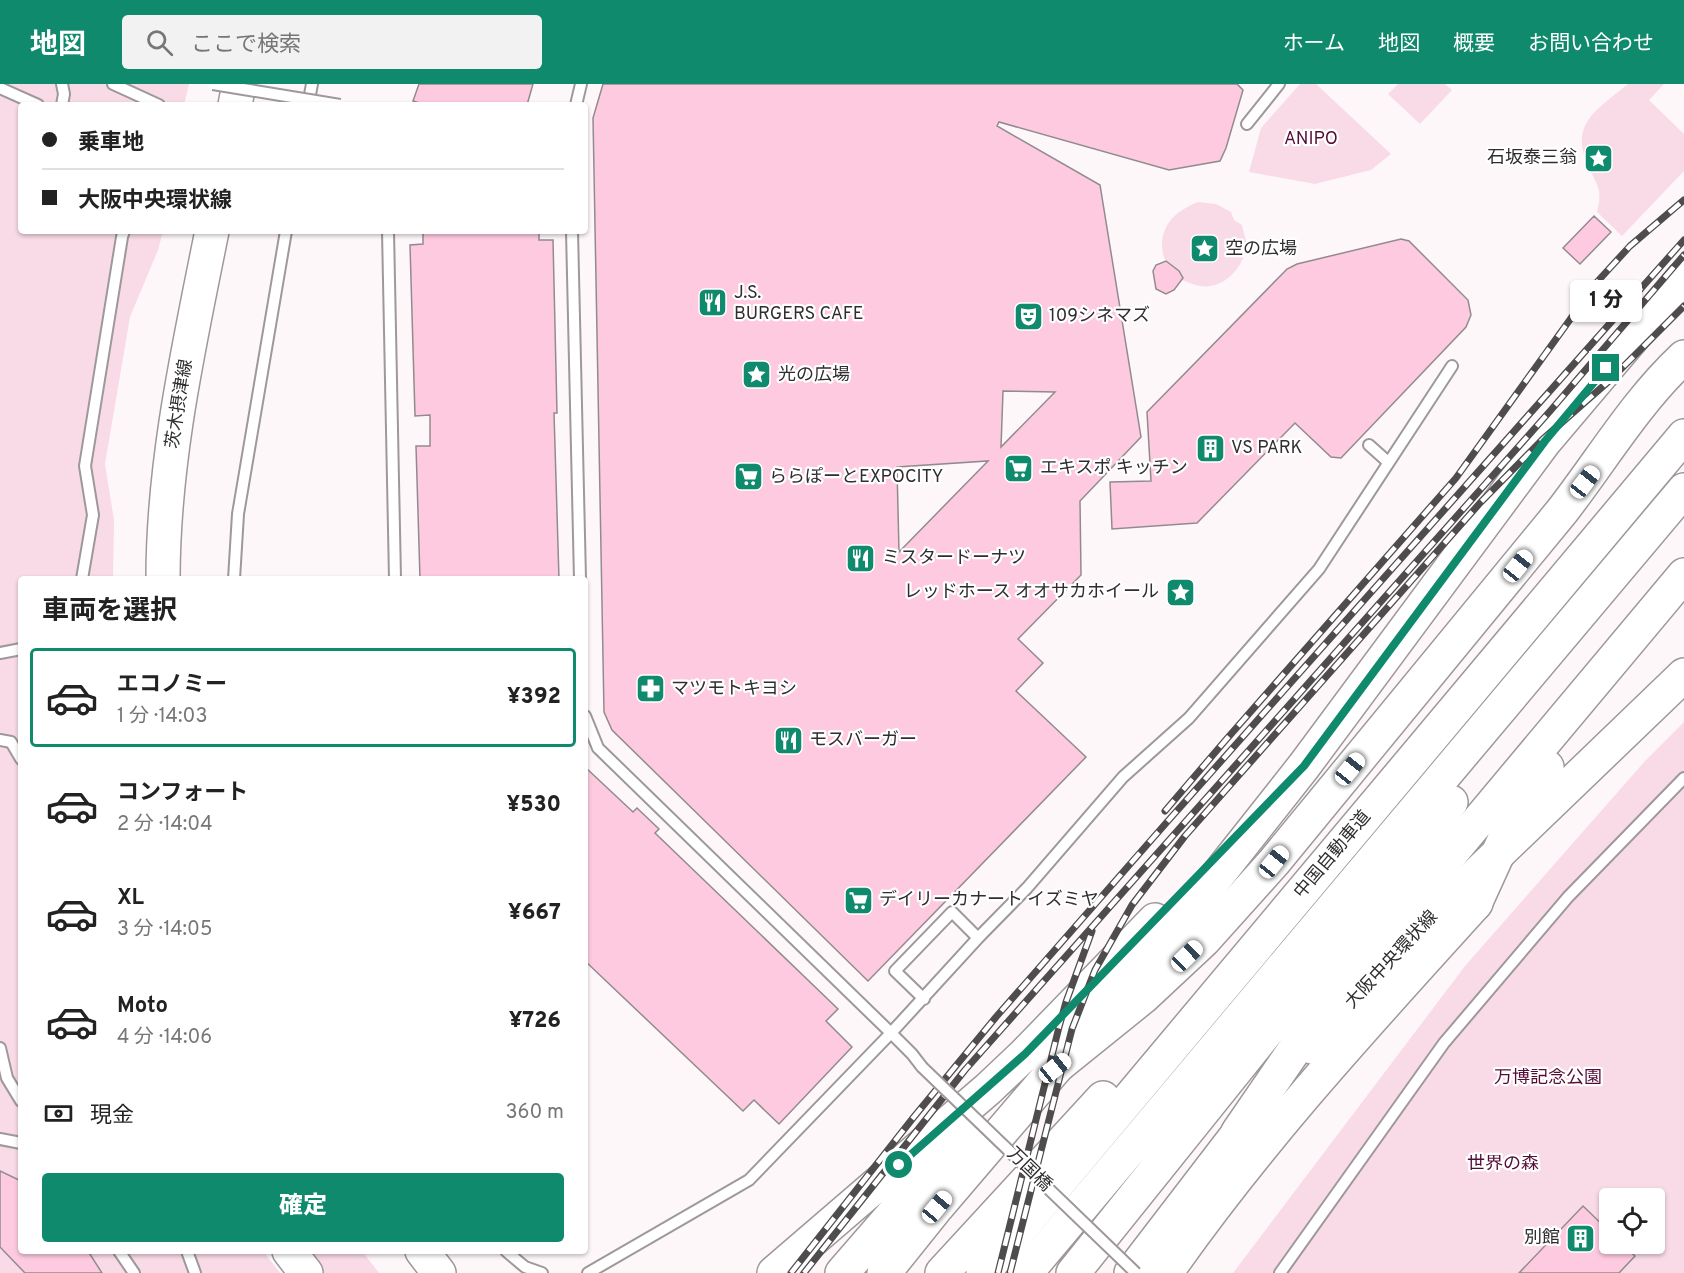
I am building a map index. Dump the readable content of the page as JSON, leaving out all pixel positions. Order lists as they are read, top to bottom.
{
  "streets": {
    "main road": ["茨木摂津線", "中国自動車道", "大阪中央環状線"],
    "lane": ["万国橋"]
  },
  "parks": ["ANIPO", "万博記念公園", "世界の森"],
  "places": {
    "place": [
      "石坂泰三翁",
      "空の広場",
      "光の広場",
      "レッドホース オオサカホイール"
    ],
    "restaurant": ["J.S. BURGERS CAFE", "ミスタードーナツ", "モスバーガー"],
    "theatre": ["109シネマズ"],
    "building": ["VS PARK", "別館"],
    "supermarket": ["エキスポ キッチン", "ららぽーとEXPOCITY", "デイリーカナート イズミヤ"],
    "pharmacy": ["マツモトキヨシ"]
  },
  "page": {
    "header": "地図",
    "search": "ここで検索",
    "nav": [
      "ホーム",
      "地図",
      "概要",
      "お問い合わせ"
    ],
    "banner": ["乗車地", "大阪中央環状線"],
    "bubble": "1 分",
    "heading": "車両を選択",
    "list": [
      {
        "name": "エコノミー",
        "note": "1 分 · 14:03",
        "value": "¥392"
      },
      {
        "name": "コンフォート",
        "note": "2 分 · 14:04",
        "value": "¥530"
      },
      {
        "name": "XL",
        "note": "3 分 · 14:05",
        "value": "¥667"
      },
      {
        "name": "Moto",
        "note": "4 分 · 14:06",
        "value": "¥726"
      }
    ],
    "pay": ["現金", "360 m"],
    "buttons": "確定"
  }
}
